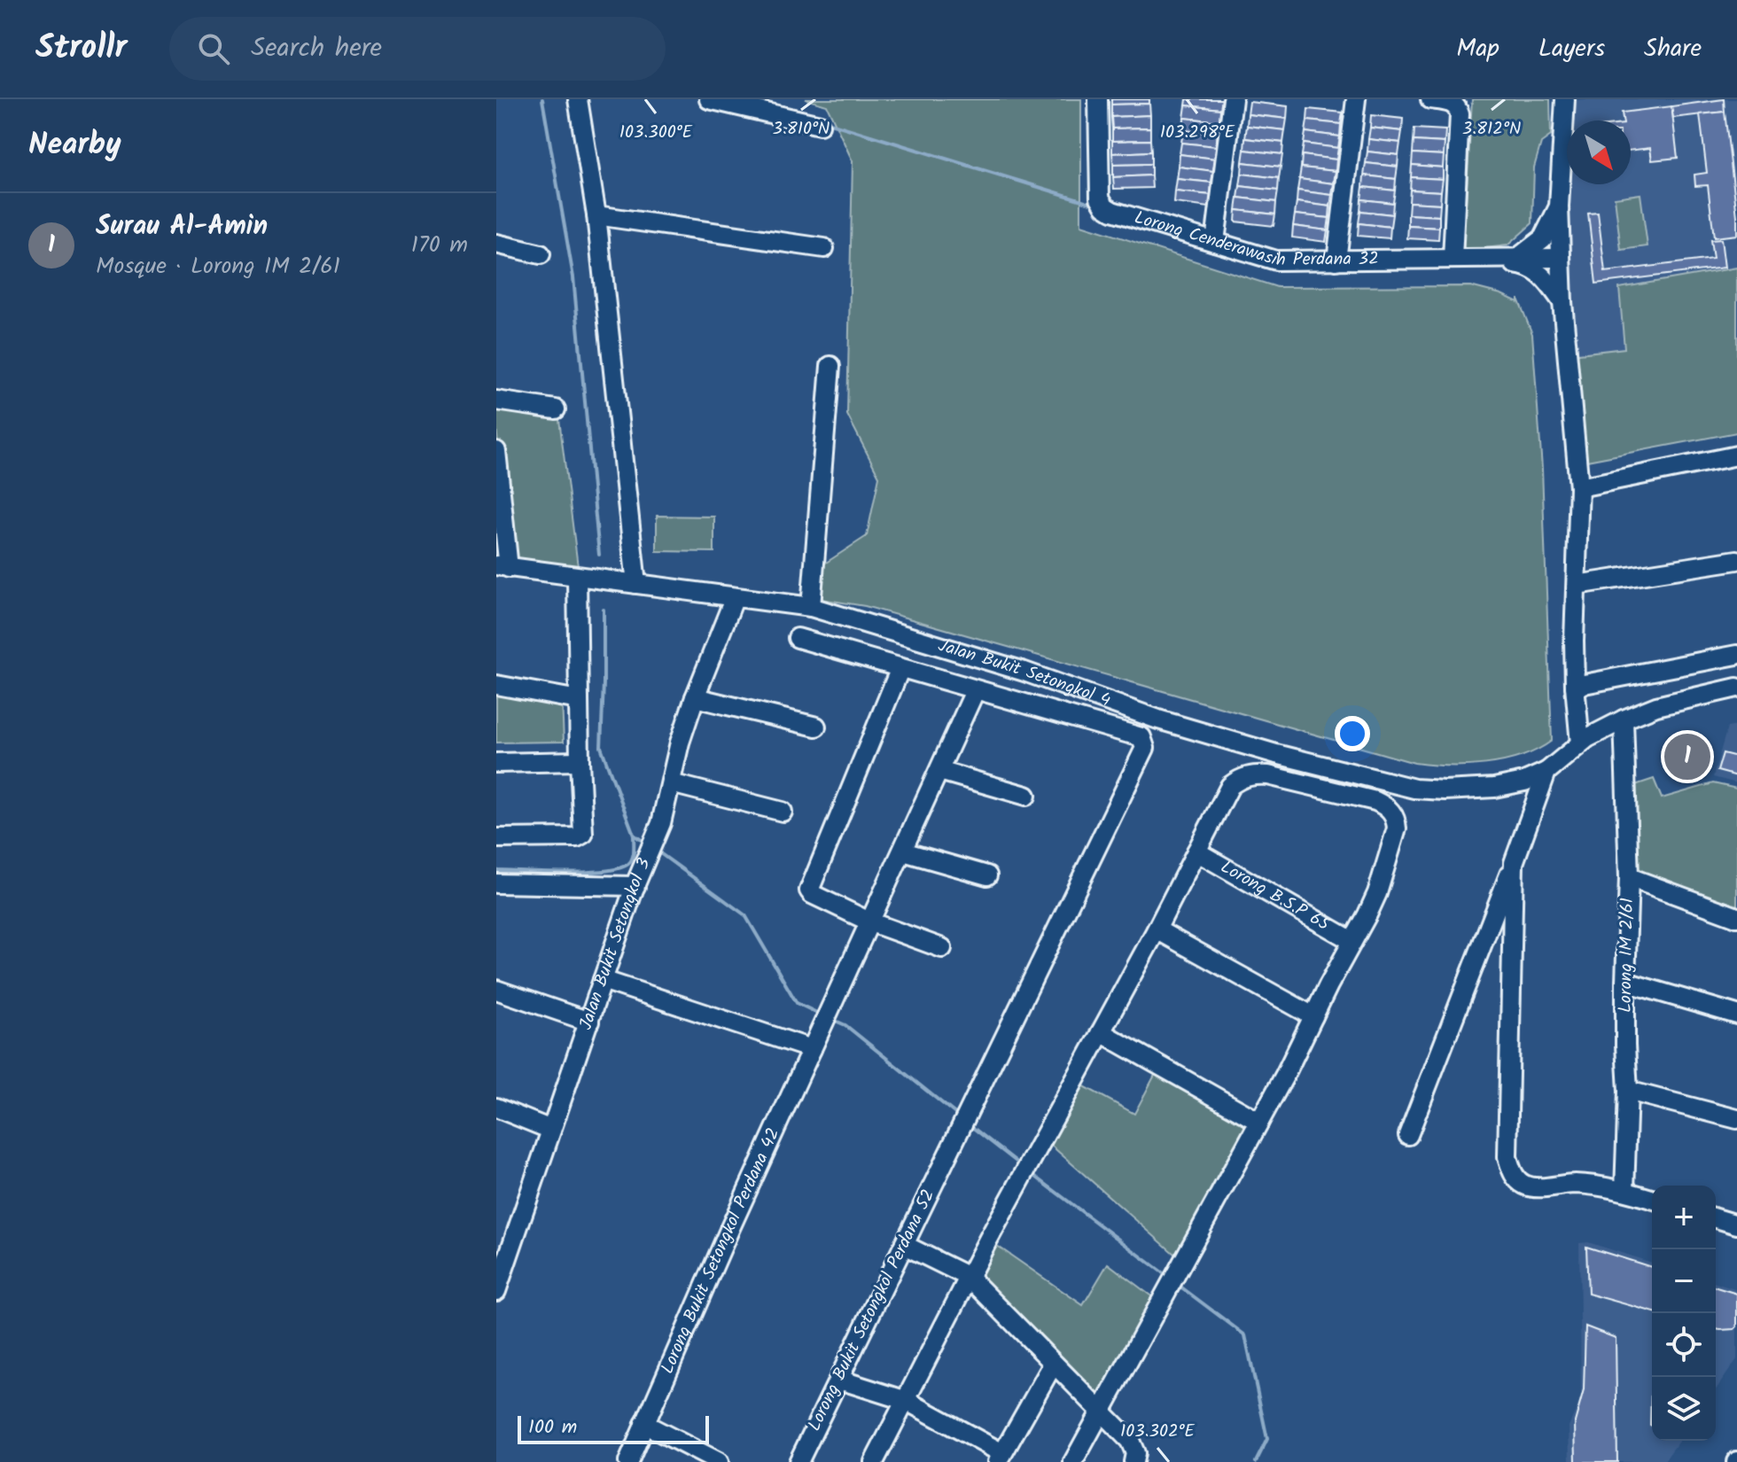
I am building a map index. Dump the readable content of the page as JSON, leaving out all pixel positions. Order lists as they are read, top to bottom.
{
  "streets": {
    "street": [
      "Lorong Cenderawasih Perdana 32",
      "Jalan Bukit Setongkol 4",
      "Lorong B.S.P 65",
      "Jalan Bukit Setongkol 3",
      "Lorong IM 2/61",
      "Lorong Bukit Setongkol Perdana 42",
      "Lorong Bukit Setongkol Perdana 52"
    ]
  },
  "crossings": [
    ["Jalan Bukit Setongkol 4", "Jalan Bukit Setongkol 3"],
    ["Lorong Bukit Setongkol Perdana 42", "Lorong Bukit Setongkol Perdana 52"]
  ],
  "scale_bar": "100 m",
  "north": "bottom right",
  "page": {
    "header": "Strollr",
    "search": "Search here",
    "nav": ["Map", "Layers", "Share"],
    "heading": "Nearby",
    "list": [
      {
        "mark": "1",
        "name": "Surau Al-Amin",
        "note": "Mosque · Lorong IM 2/61",
        "value": "170 m"
      }
    ],
    "pins": "1",
    "map_buttons": ["+", "−"],
    "scale": "100 m"
  },
  "coordinates": [
    "3.810°N",
    "3.812°N",
    "103.300°E",
    "103.298°E",
    "103.302°E"
  ]
}
